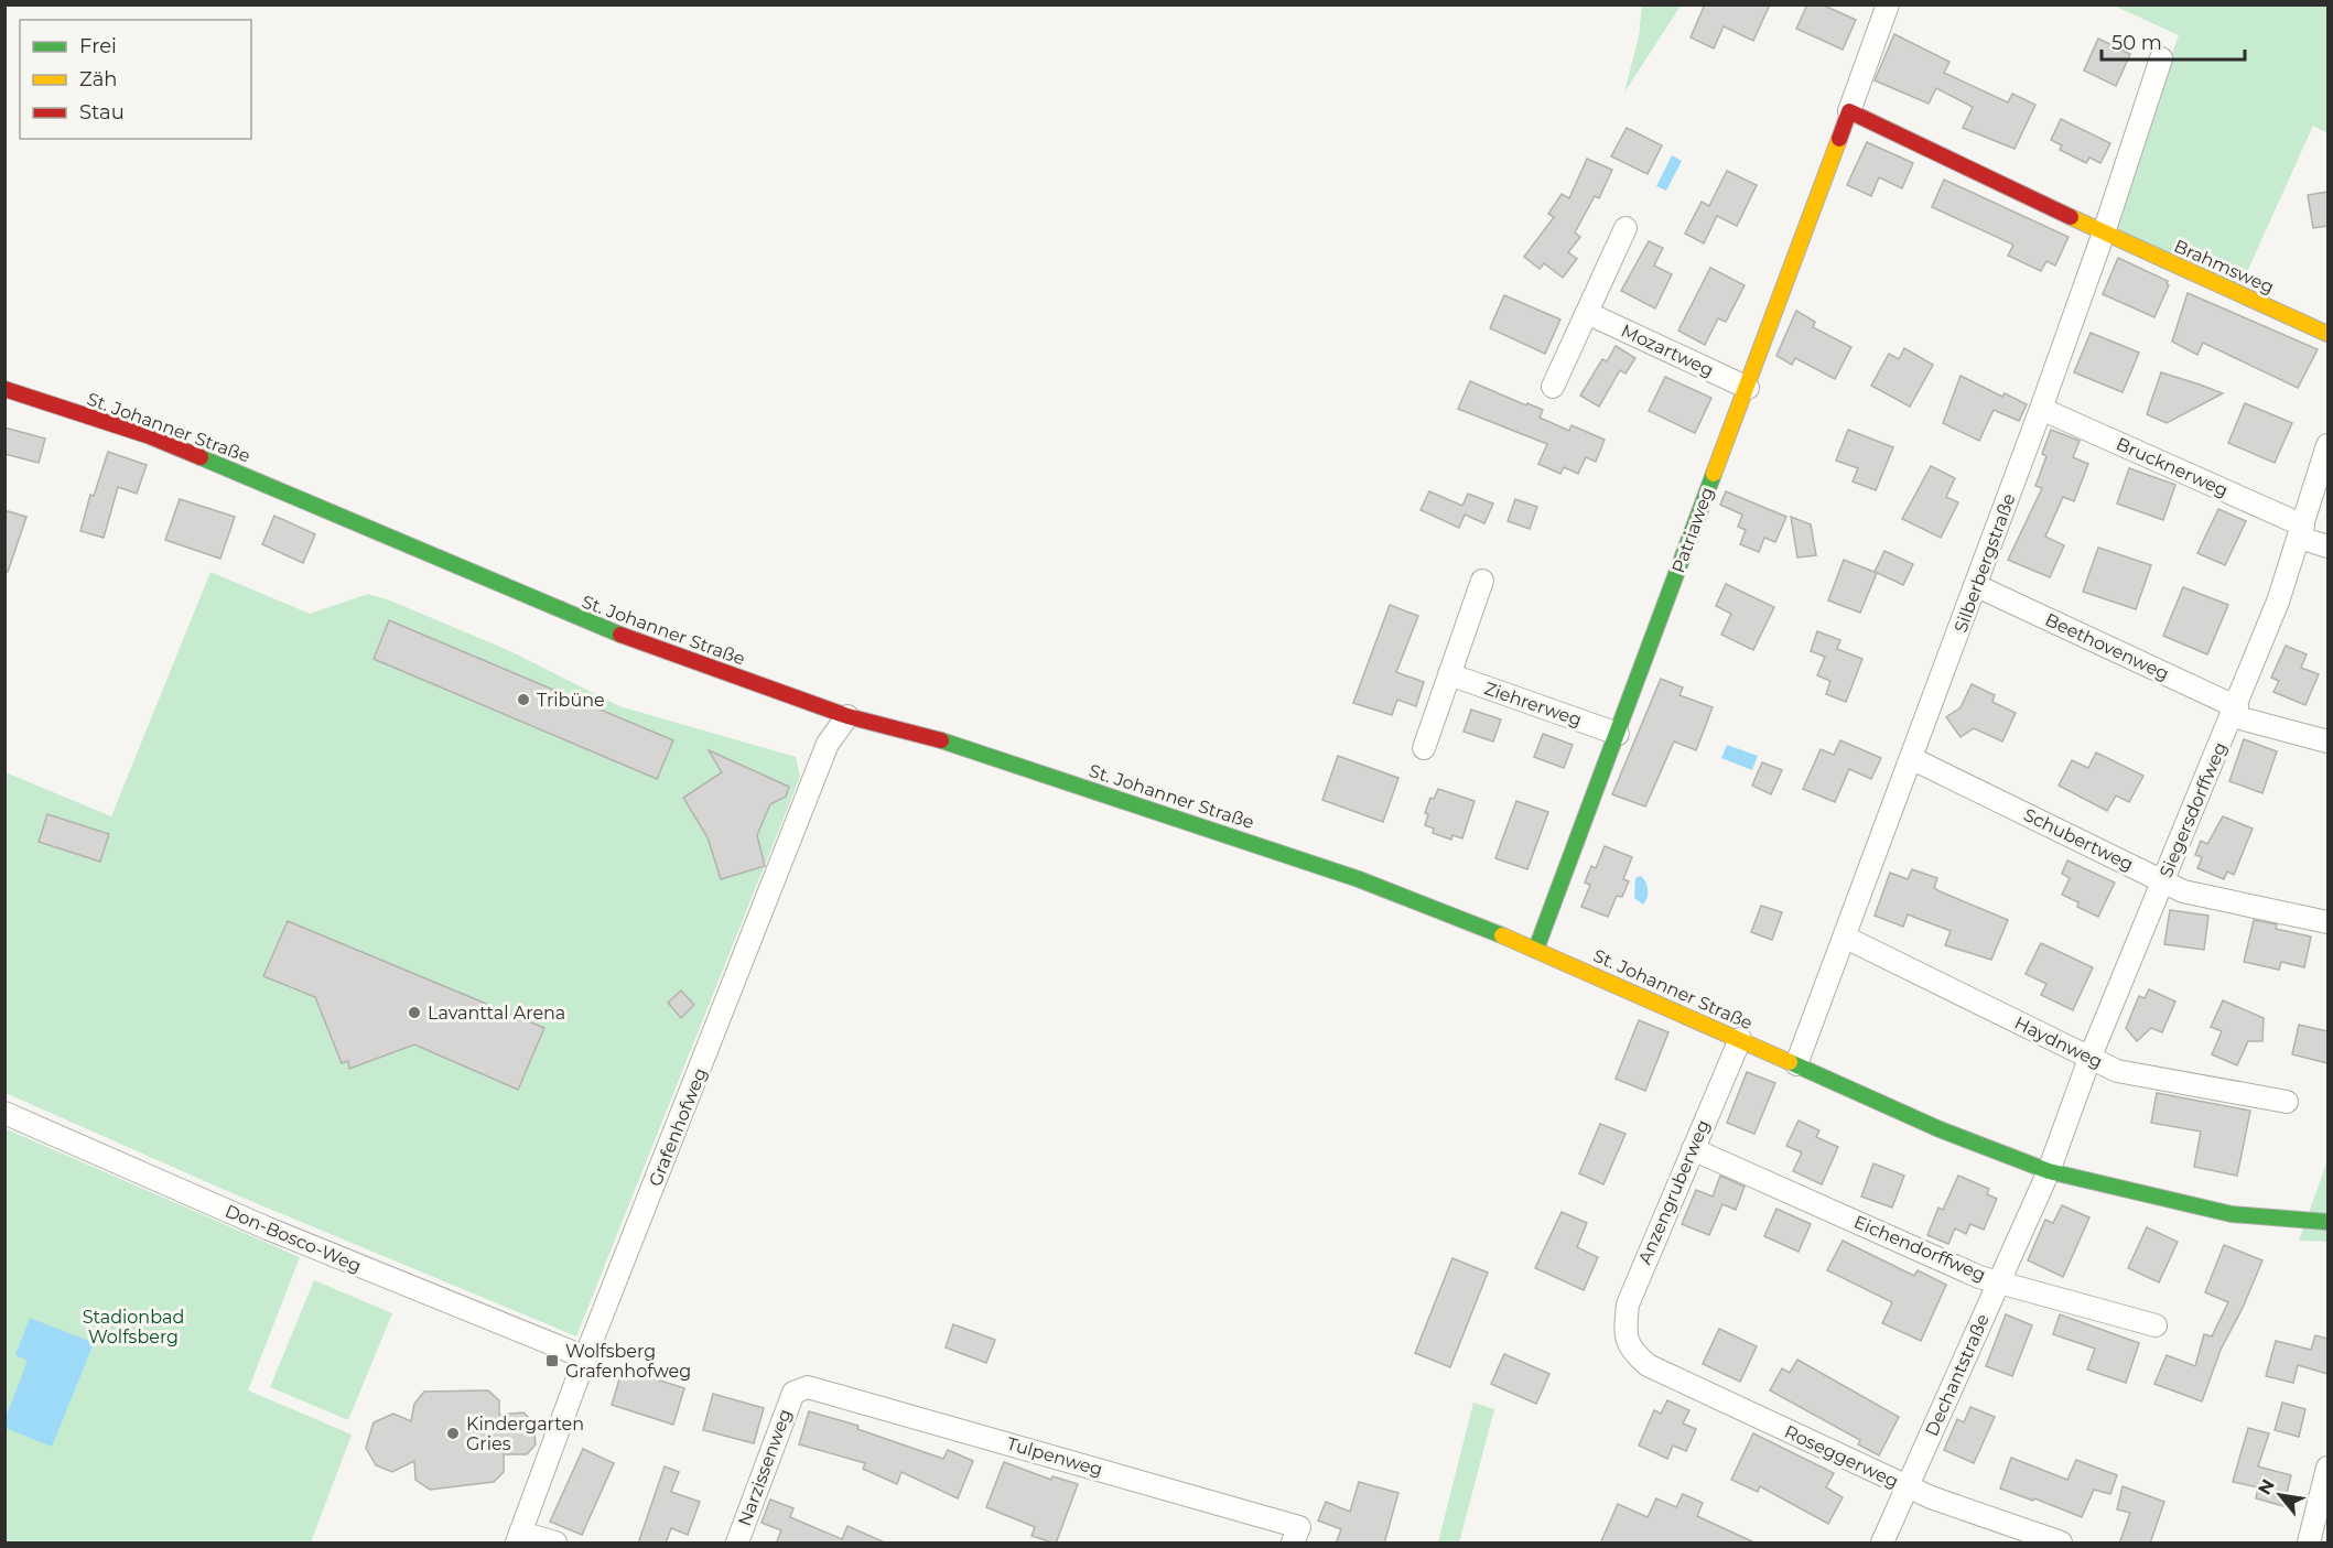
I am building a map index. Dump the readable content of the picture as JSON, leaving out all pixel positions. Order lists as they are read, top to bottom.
{
  "streets": {
    "street": [
      "Brahmsweg",
      "Mozartweg",
      "St. Johanner Straße",
      "Brucknerweg",
      "Patriaweg",
      "Silberbergstraße",
      "Beethovenweg",
      "Ziehrerweg",
      "Siegersdorffweg",
      "Schubertweg",
      "Haydnweg",
      "Grafenhofweg",
      "Anzengruberweg",
      "Don-Bosco-Weg",
      "Eichendorffweg",
      "Dechantstraße",
      "Tulpenweg",
      "Roseggerweg",
      "Narzissenweg"
    ]
  },
  "crossings": [
    ["Brahmsweg", "Silberbergstraße"],
    ["Mozartweg", "Patriaweg"],
    ["St. Johanner Straße", "Patriaweg"],
    ["St. Johanner Straße", "Silberbergstraße"],
    ["St. Johanner Straße", "Siegersdorffweg"],
    ["St. Johanner Straße", "Grafenhofweg"],
    ["St. Johanner Straße", "Anzengruberweg"],
    ["St. Johanner Straße", "Dechantstraße"],
    ["Brucknerweg", "Silberbergstraße"],
    ["Brucknerweg", "Siegersdorffweg"],
    ["Patriaweg", "Ziehrerweg"],
    ["Silberbergstraße", "Beethovenweg"],
    ["Silberbergstraße", "Schubertweg"],
    ["Silberbergstraße", "Haydnweg"],
    ["Beethovenweg", "Siegersdorffweg"],
    ["Siegersdorffweg", "Schubertweg"],
    ["Siegersdorffweg", "Haydnweg"],
    ["Siegersdorffweg", "Dechantstraße"],
    ["Grafenhofweg", "Don-Bosco-Weg"],
    ["Anzengruberweg", "Eichendorffweg"],
    ["Anzengruberweg", "Roseggerweg"],
    ["Eichendorffweg", "Dechantstraße"],
    ["Dechantstraße", "Roseggerweg"],
    ["Tulpenweg", "Narzissenweg"]
  ],
  "parks": ["Stadionbad Wolfsberg"],
  "places": {
    "other": ["Tribüne", "Lavanttal Arena", "Kindergarten Gries"],
    "transit": ["Wolfsberg Grafenhofweg"]
  },
  "legend": ["Frei", "Zäh", "Stau"],
  "scale_bar": "50 m",
  "north": "top left"
}
